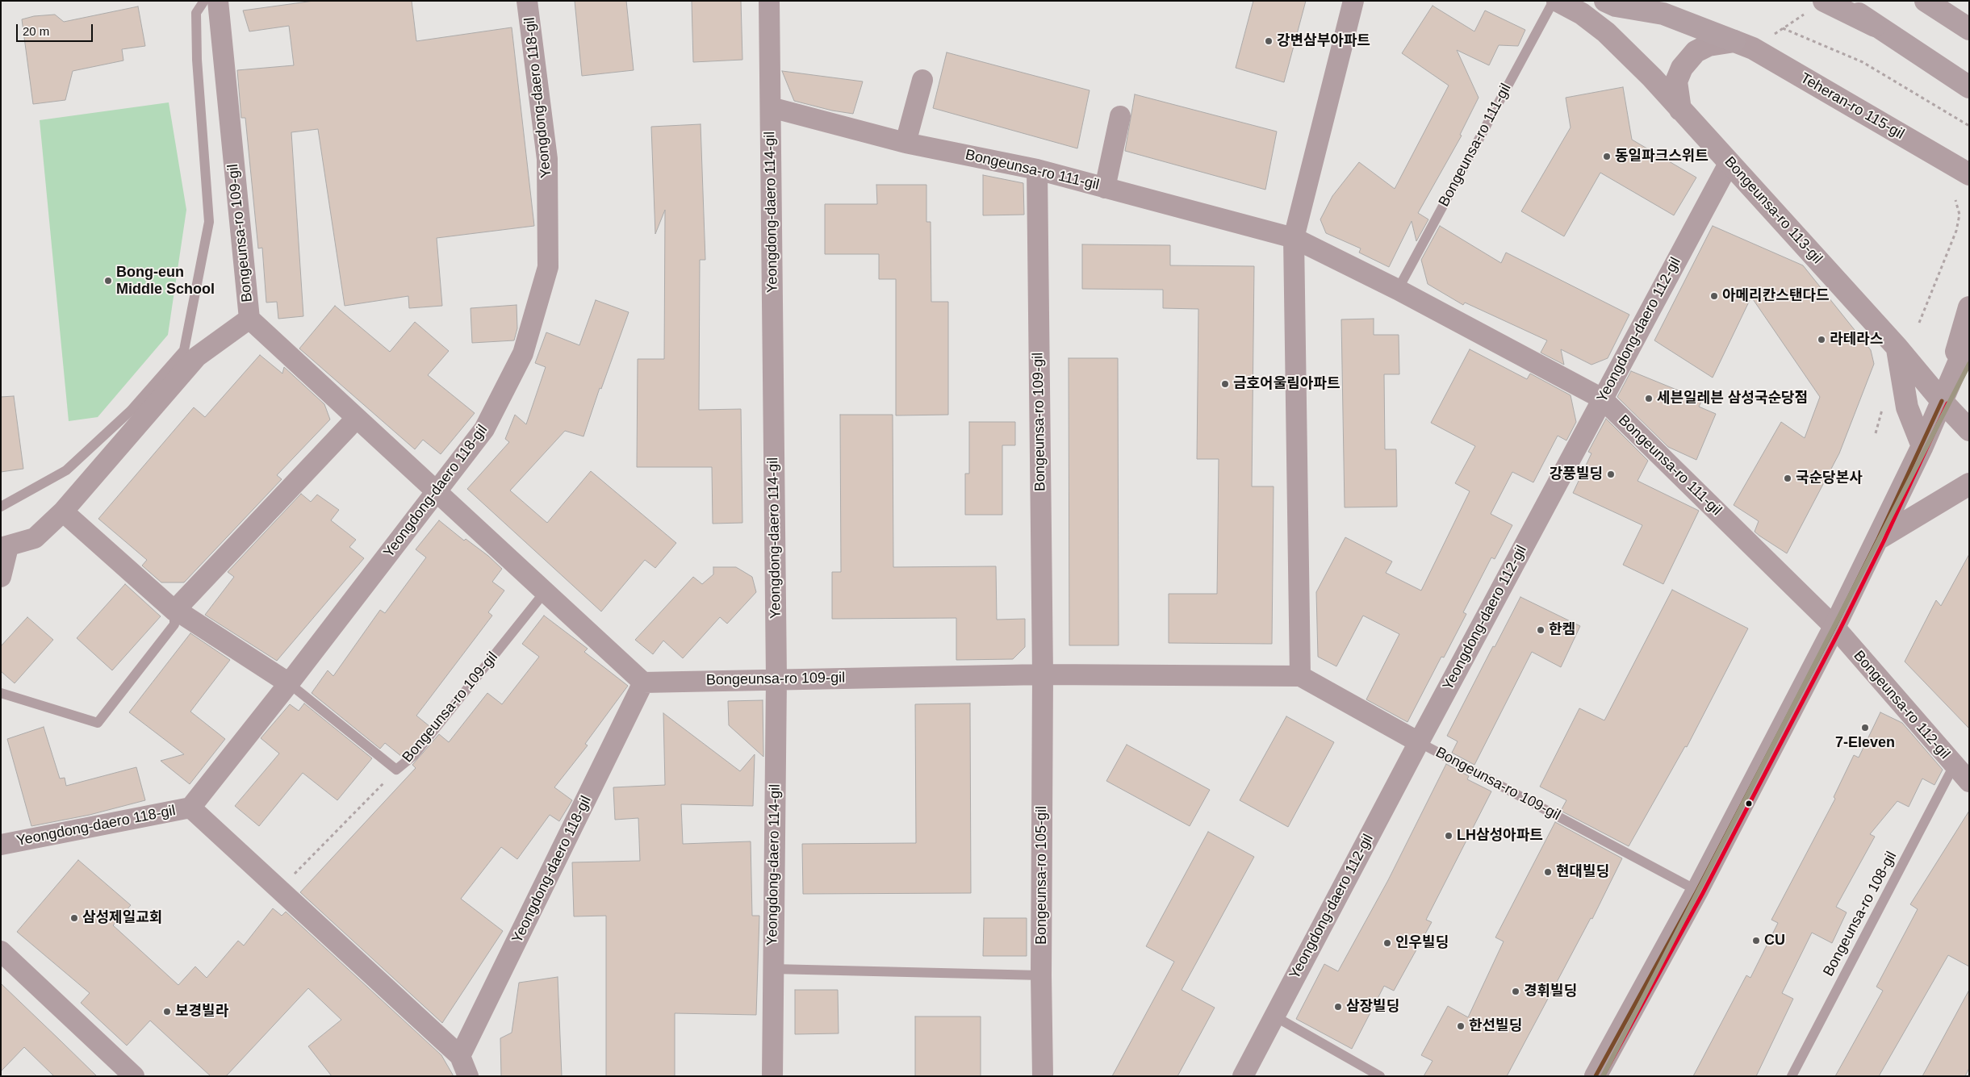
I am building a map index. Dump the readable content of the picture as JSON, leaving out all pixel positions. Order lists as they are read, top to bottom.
{
  "streets": {
    "street": [
      "Yeongdong-daero 118-gil",
      "Teheran-ro 115-gil",
      "Bongeunsa-ro 111-gil",
      "Bongeunsa-ro 113-gil",
      "Yeongdong-daero 114-gil",
      "Bongeunsa-ro 109-gil",
      "Yeongdong-daero 112-gil",
      "Bongeunsa-ro 112-gil",
      "Bongeunsa-ro 105-gil"
    ],
    "lane": ["Bongeunsa-ro 108-gil"]
  },
  "crossings": [
    ["Yeongdong-daero 118-gil", "Bongeunsa-ro 109-gil"],
    ["Bongeunsa-ro 111-gil", "Yeongdong-daero 114-gil"],
    ["Bongeunsa-ro 111-gil", "Bongeunsa-ro 109-gil"],
    ["Bongeunsa-ro 111-gil", "Yeongdong-daero 112-gil"],
    ["Bongeunsa-ro 111-gil", "Bongeunsa-ro 112-gil"],
    ["Bongeunsa-ro 113-gil", "Yeongdong-daero 112-gil"],
    ["Yeongdong-daero 114-gil", "Bongeunsa-ro 109-gil"],
    ["Bongeunsa-ro 109-gil", "Yeongdong-daero 112-gil"],
    ["Bongeunsa-ro 109-gil", "Bongeunsa-ro 105-gil"],
    ["Bongeunsa-ro 112-gil", "Bongeunsa-ro 108-gil"]
  ],
  "places": [
    "강변삼부아파트",
    "동일파크스위트",
    "Bong-eun Middle School",
    "아메리칸스탠다드",
    "라테라스",
    "금호어울림아파트",
    "세븐일레븐 삼성국순당점",
    "강풍빌딩",
    "국순당본사",
    "한켐",
    "7-Eleven",
    "LH삼성아파트",
    "현대빌딩",
    "삼성제일교회",
    "CU",
    "인우빌딩",
    "경휘빌딩",
    "삼장빌딩",
    "보경빌라",
    "한선빌딩"
  ],
  "scale_bar": "20 m"
}
